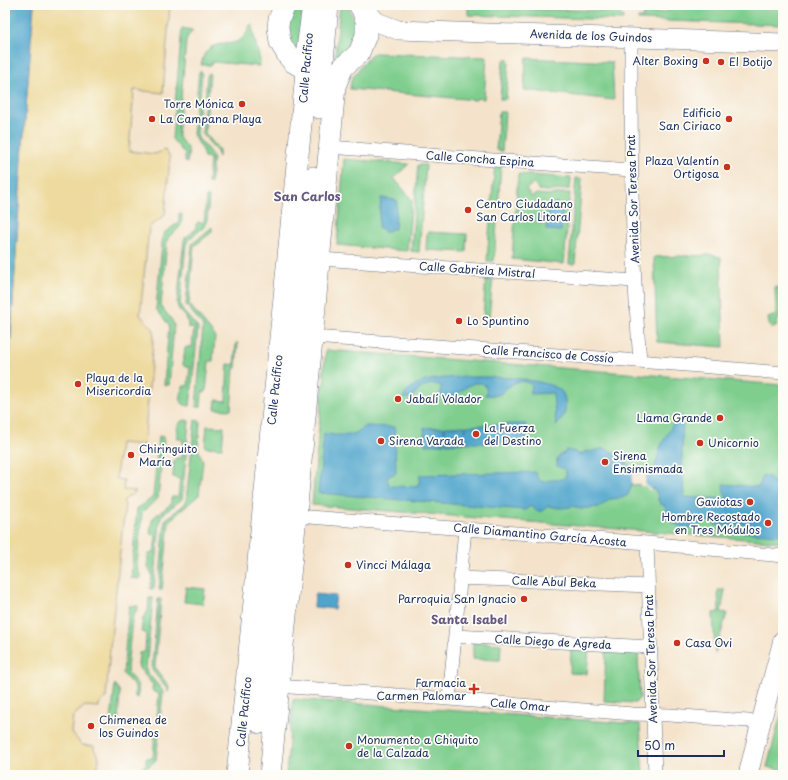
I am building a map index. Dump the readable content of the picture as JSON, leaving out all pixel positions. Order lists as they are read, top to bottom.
{
  "streets": {
    "main road": ["Avenida de los Guindos", "Calle Pacífico"],
    "street": [
      "Calle Concha Espina",
      "Avenida Sor Teresa Prat",
      "Calle Gabriela Mistral",
      "Calle Francisco de Cossío",
      "Calle Diamantino García Acosta",
      "Calle Abul Beka",
      "Calle Diego de Agreda",
      "Calle Omar"
    ]
  },
  "crossings": [
    ["Avenida de los Guindos", "Avenida Sor Teresa Prat"],
    ["Calle Concha Espina", "Avenida Sor Teresa Prat"],
    ["Avenida Sor Teresa Prat", "Calle Gabriela Mistral"],
    ["Avenida Sor Teresa Prat", "Calle Francisco de Cossío"],
    ["Avenida Sor Teresa Prat", "Calle Diamantino García Acosta"],
    ["Avenida Sor Teresa Prat", "Calle Abul Beka"],
    ["Avenida Sor Teresa Prat", "Calle Diego de Agreda"],
    ["Avenida Sor Teresa Prat", "Calle Omar"]
  ],
  "districts": ["San Carlos", "Santa Isabel"],
  "places": {
    "other": [
      "Alter Boxing",
      "El Botijo",
      "Torre Mónica",
      "La Campana Playa",
      "Edificio San Ciriaco",
      "Plaza Valentín Ortigosa",
      "Centro Ciudadano San Carlos Litoral",
      "Lo Spuntino",
      "Playa de la Misericordia",
      "Jabalí Volador",
      "Llama Grande",
      "La Fuerza del Destino",
      "Sirena Varada",
      "Unicornio",
      "Chiringuito María",
      "Sirena Ensimismada",
      "Gaviotas",
      "Hombre Recostado en Tres Módulos",
      "Vincci Málaga",
      "Parroquia San Ignacio",
      "Casa Ovi",
      "Chimenea de los Guindos",
      "Monumento a Chiquito de la Calzada"
    ],
    "health": ["Farmacia Carmen Palomar"]
  },
  "scale_bar": "50 m"
}
